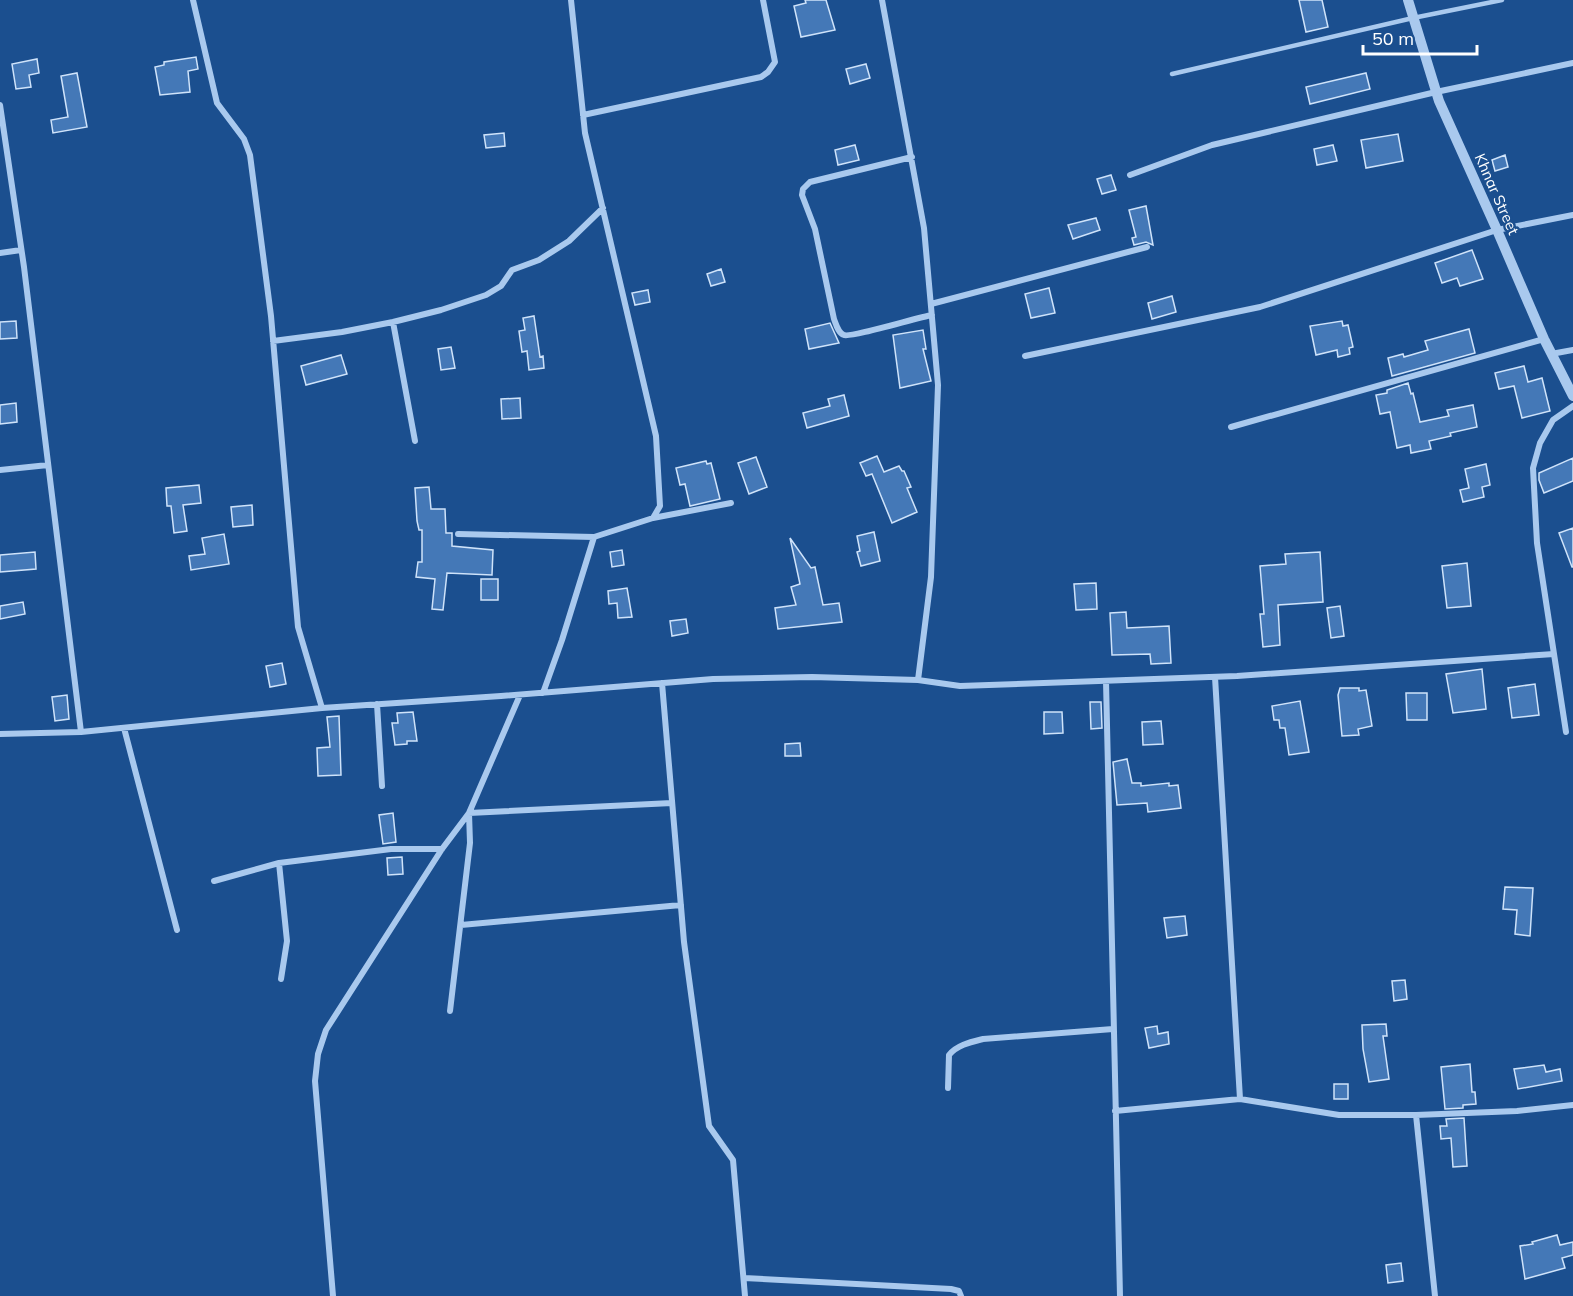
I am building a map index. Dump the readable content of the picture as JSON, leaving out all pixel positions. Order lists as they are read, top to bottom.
{
  "streets": {
    "street": ["Khnar Street"]
  },
  "scale_bar": "50 m"
}
